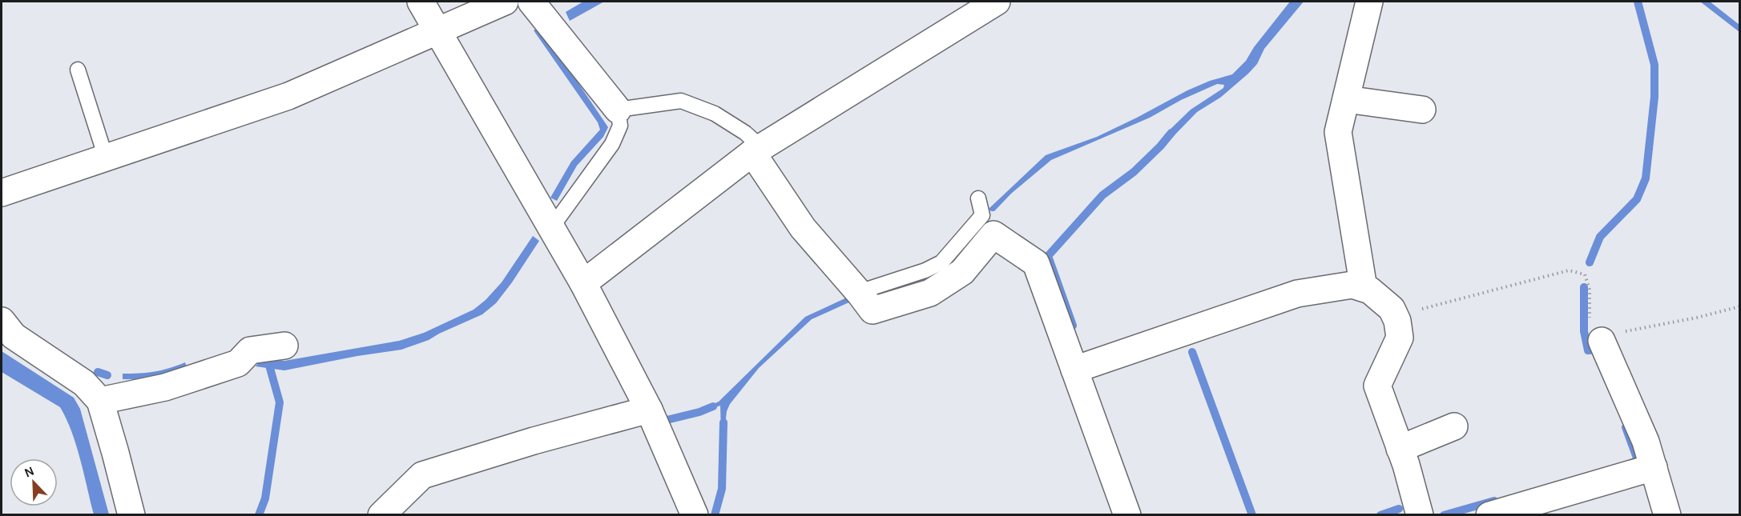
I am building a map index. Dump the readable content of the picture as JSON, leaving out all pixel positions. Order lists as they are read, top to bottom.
{
  "north": "top left"
}
